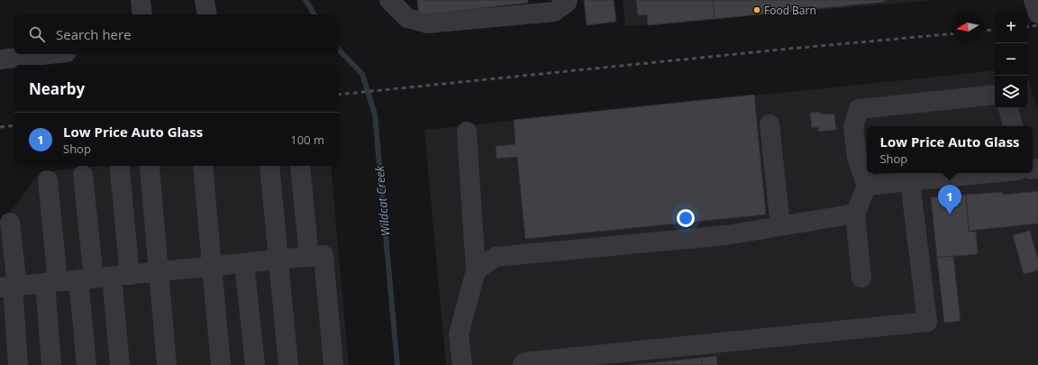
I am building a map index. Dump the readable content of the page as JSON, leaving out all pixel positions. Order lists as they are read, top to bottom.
{
  "water": ["Wildcat Creek"],
  "places": ["Food Barn"],
  "north": "left",
  "page": {
    "map_buttons": ["+", "−"],
    "search": "Search here",
    "heading": "Nearby",
    "list": [
      {
        "mark": "1",
        "name": "Low Price Auto Glass",
        "note": "Shop",
        "value": "100 m"
      }
    ],
    "popup": ["Low Price Auto Glass", "Shop"],
    "pins": "1"
  }
}
